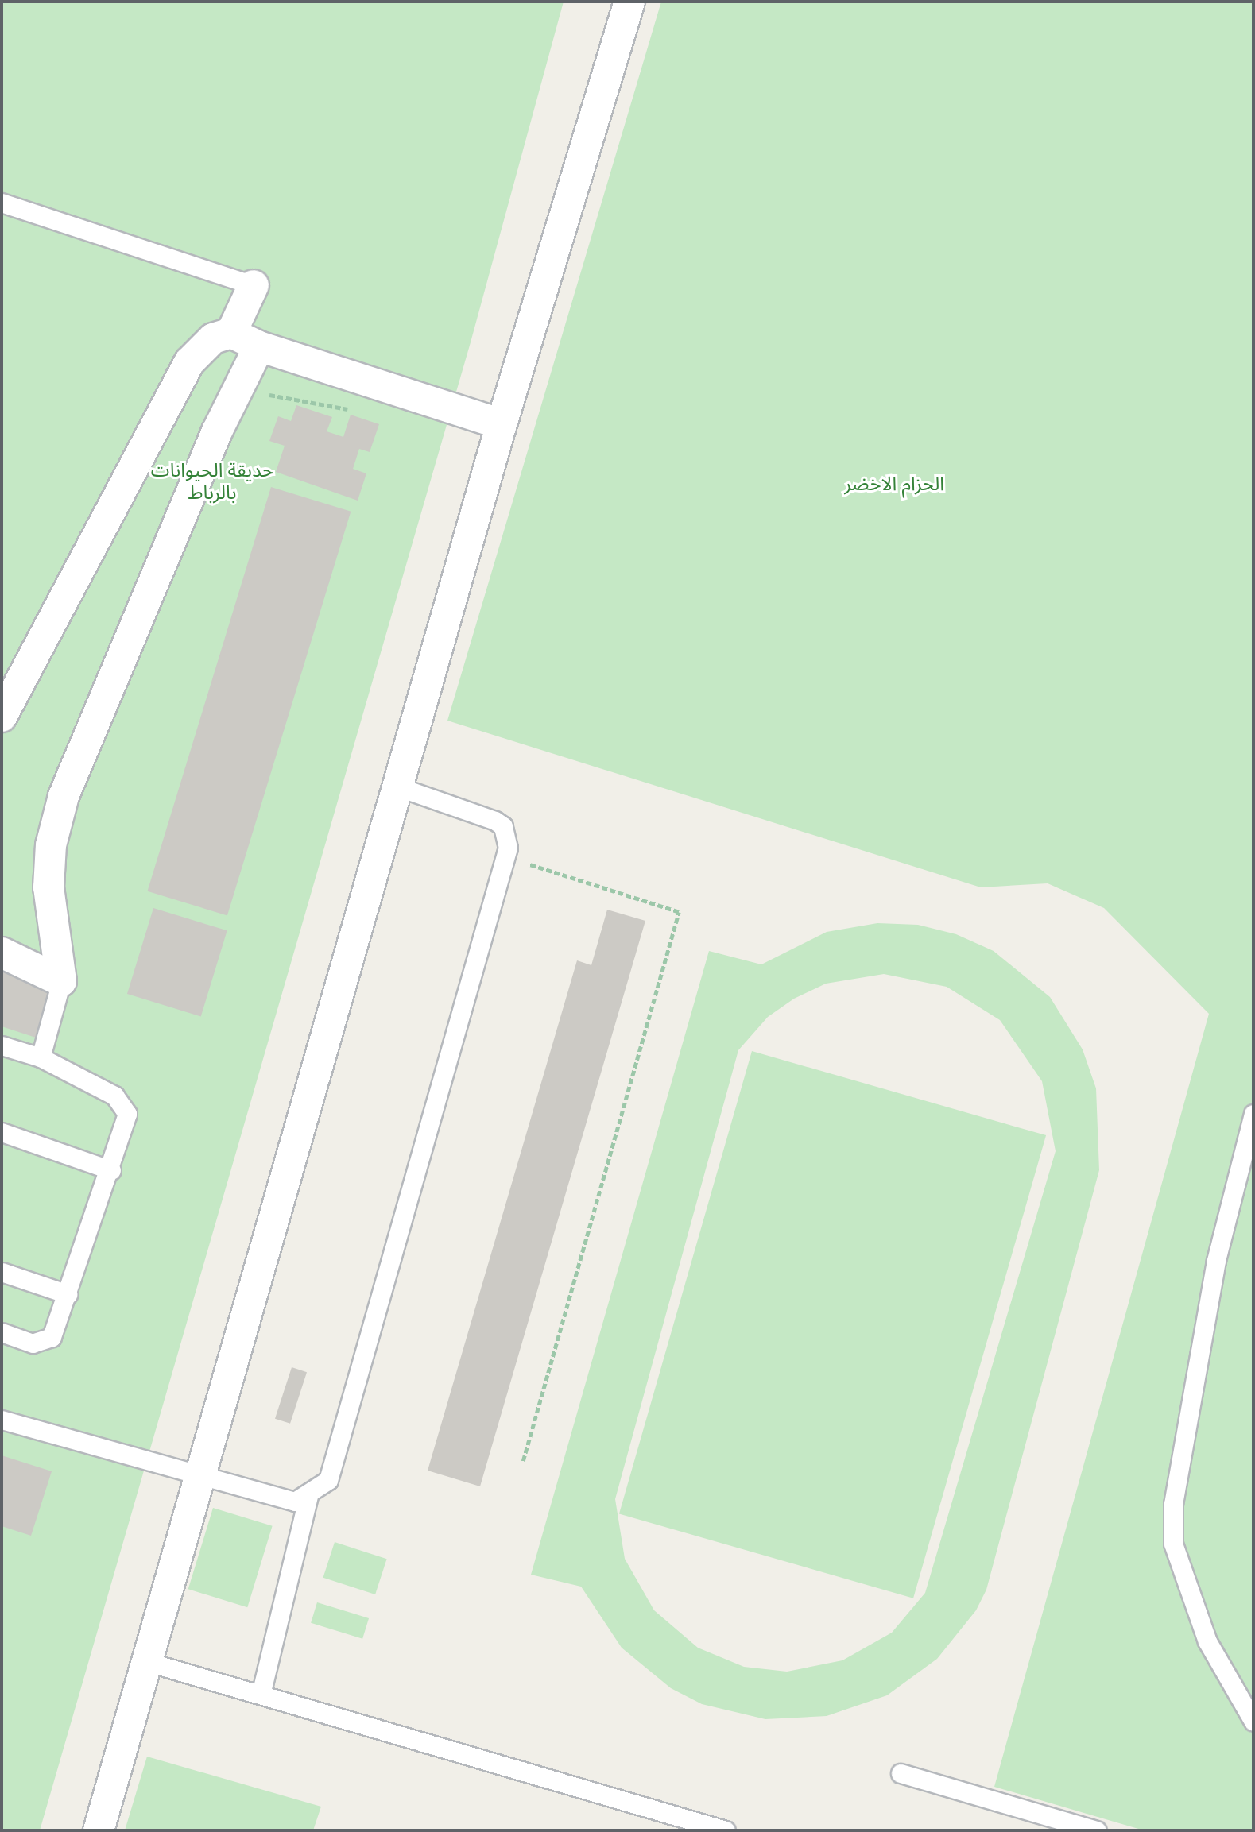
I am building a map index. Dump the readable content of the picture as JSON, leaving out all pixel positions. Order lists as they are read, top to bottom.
{
  "parks": ["حديقة الحيوانات بالرباط", "الحزام الاخضر"]
}
